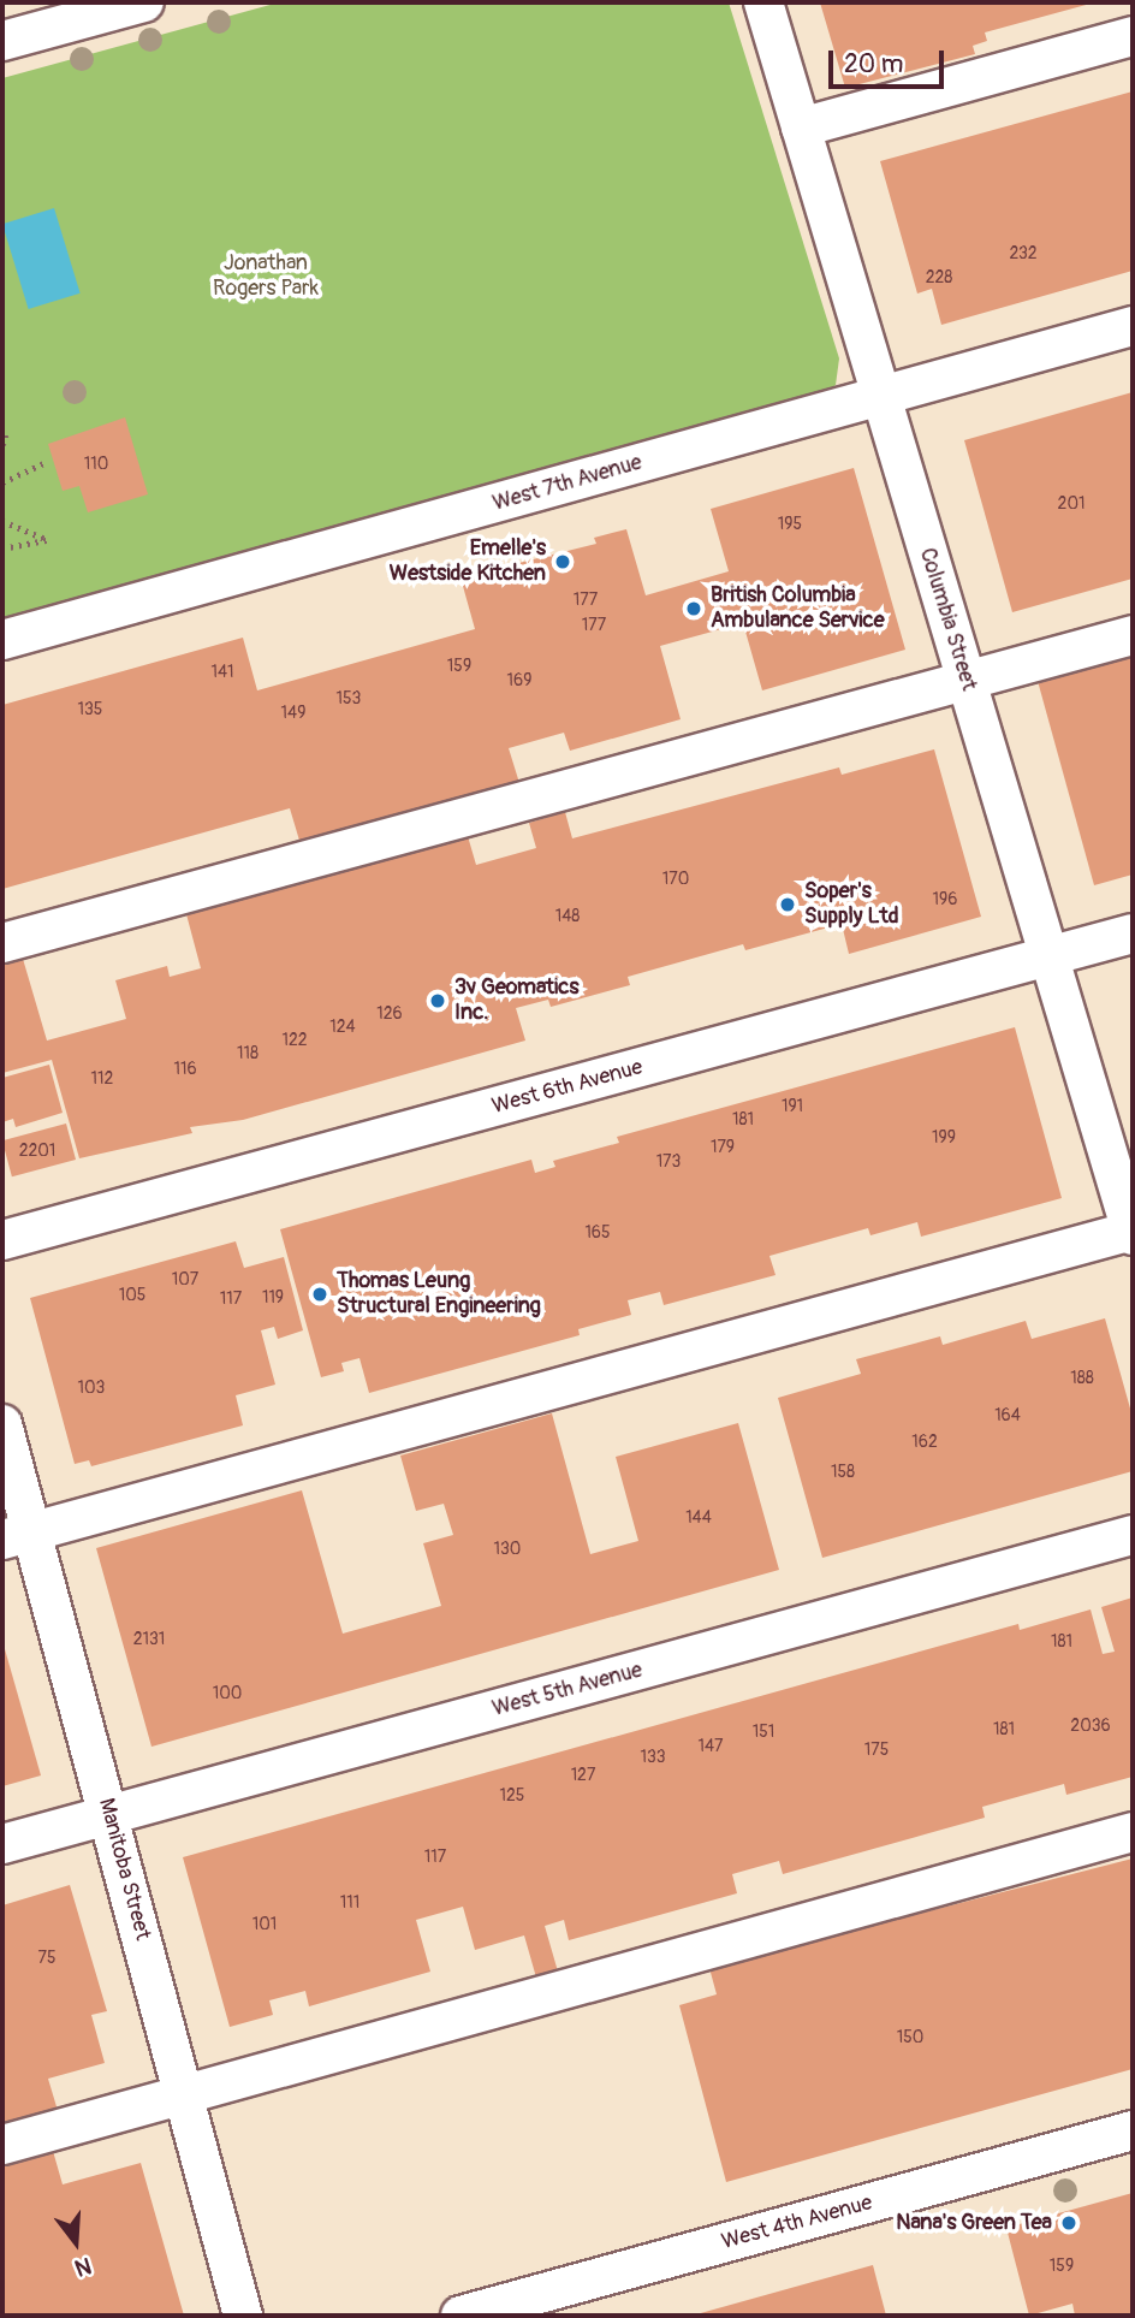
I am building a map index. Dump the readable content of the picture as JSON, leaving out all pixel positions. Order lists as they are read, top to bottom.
{
  "streets": {
    "street": [
      "West 7th Avenue",
      "Columbia Street",
      "West 6th Avenue",
      "West 5th Avenue",
      "Manitoba Street",
      "West 4th Avenue"
    ]
  },
  "crossings": [
    ["West 7th Avenue", "Columbia Street"],
    ["Columbia Street", "West 6th Avenue"],
    ["West 5th Avenue", "Manitoba Street"]
  ],
  "parks": ["Jonathan Rogers Park"],
  "places": [
    "Emelle's Westside Kitchen",
    "British Columbia Ambulance Service",
    "Soper's Supply Ltd",
    "3v Geomatics Inc.",
    "Thomas Leung Structural Engineering",
    "Nana's Green Tea"
  ],
  "house_numbers": [
    "232",
    "228",
    "110",
    "201",
    "195",
    "177",
    "177",
    "159",
    "141",
    "169",
    "153",
    "135",
    "149",
    "170",
    "196",
    "148",
    "126",
    "124",
    "122",
    "118",
    "116",
    "112",
    "191",
    "181",
    "199",
    "179",
    "2201",
    "173",
    "165",
    "107",
    "105",
    "119",
    "117",
    "188",
    "103",
    "164",
    "162",
    "158",
    "144",
    "130",
    "2131",
    "181",
    "100",
    "2036",
    "181",
    "151",
    "147",
    "175",
    "133",
    "127",
    "125",
    "117",
    "111",
    "101",
    "75",
    "150",
    "159"
  ],
  "scale_bar": "20 m",
  "north": "bottom"
}
